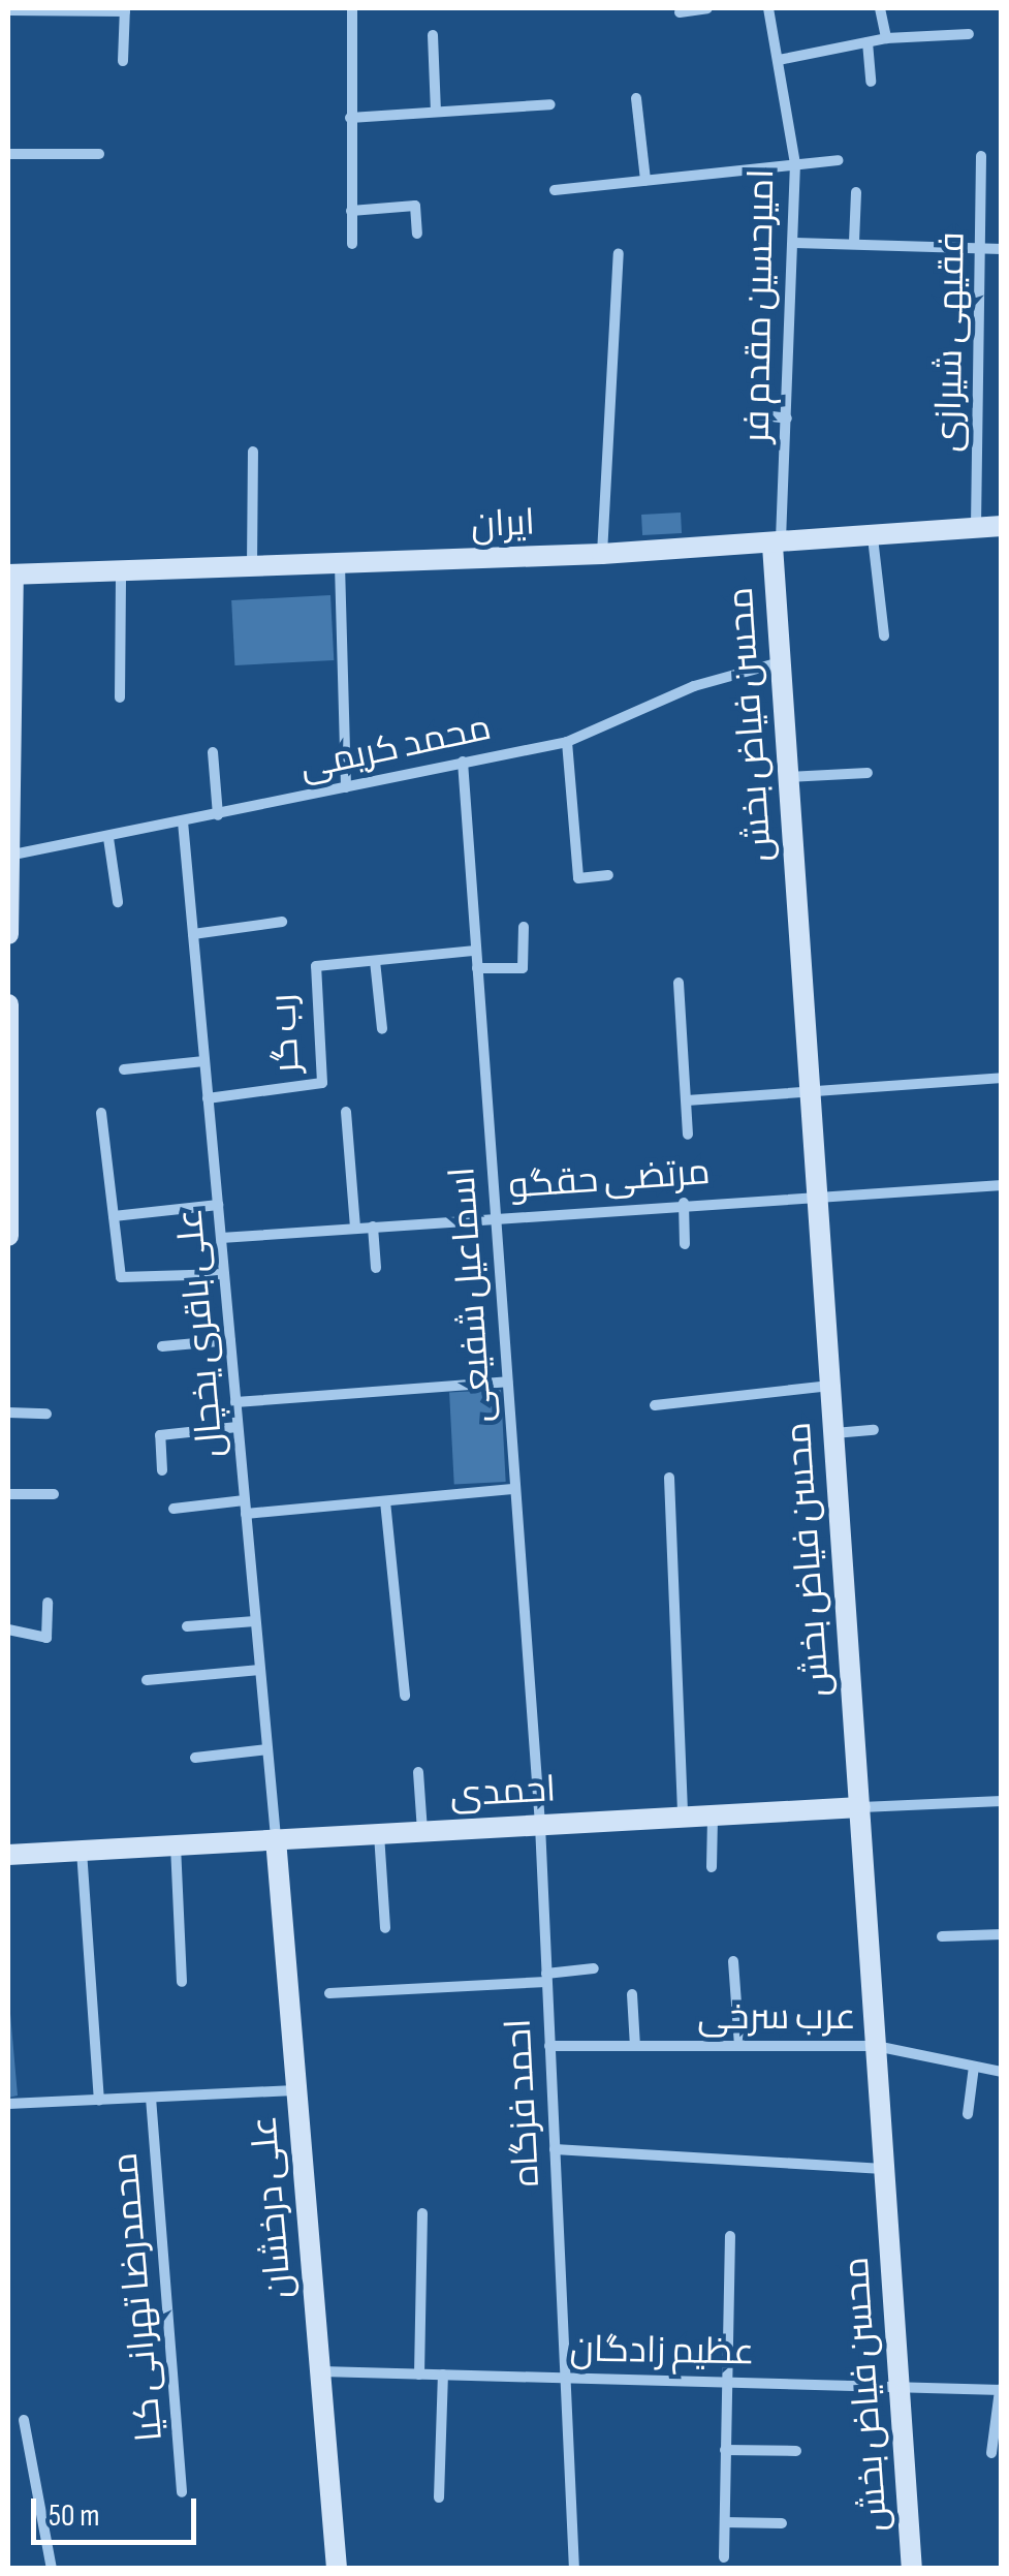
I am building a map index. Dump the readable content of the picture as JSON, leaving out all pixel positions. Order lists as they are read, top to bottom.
{
  "streets": {
    "street": [
      "امیرحسین مقدم فر",
      "فقیهی شیرازی",
      "ایران",
      "محسن فیاض بخش",
      "محمد کریمی",
      "رب گر",
      "مرتضی حقگو",
      "اسماعیل شفیعی",
      "علی باقری یخچال",
      "احمدی",
      "عرب سرخی",
      "احمد فزگاه",
      "علی درخشان",
      "محمدرضا تهرانی کیا",
      "عظیم زادگان"
    ]
  },
  "crossings": [
    ["امیرحسین مقدم فر", "ایران"],
    ["امیرحسین مقدم فر", "محسن فیاض بخش"],
    ["فقیهی شیرازی", "ایران"],
    ["ایران", "محسن فیاض بخش"],
    ["محسن فیاض بخش", "محمد کریمی"],
    ["محسن فیاض بخش", "مرتضی حقگو"],
    ["محسن فیاض بخش", "احمدی"],
    ["محسن فیاض بخش", "عرب سرخی"],
    ["محسن فیاض بخش", "عظیم زادگان"],
    ["محمد کریمی", "اسماعیل شفیعی"],
    ["محمد کریمی", "علی باقری یخچال"],
    ["رب گر", "اسماعیل شفیعی"],
    ["رب گر", "علی باقری یخچال"],
    ["مرتضی حقگو", "اسماعیل شفیعی"],
    ["مرتضی حقگو", "علی باقری یخچال"],
    ["اسماعیل شفیعی", "احمدی"],
    ["اسماعیل شفیعی", "احمد فزگاه"],
    ["علی باقری یخچال", "احمدی"],
    ["علی باقری یخچال", "علی درخشان"],
    ["احمدی", "احمد فزگاه"],
    ["احمدی", "علی درخشان"],
    ["عرب سرخی", "احمد فزگاه"],
    ["احمد فزگاه", "عظیم زادگان"],
    ["علی درخشان", "عظیم زادگان"]
  ],
  "scale_bar": "50 m"
}
